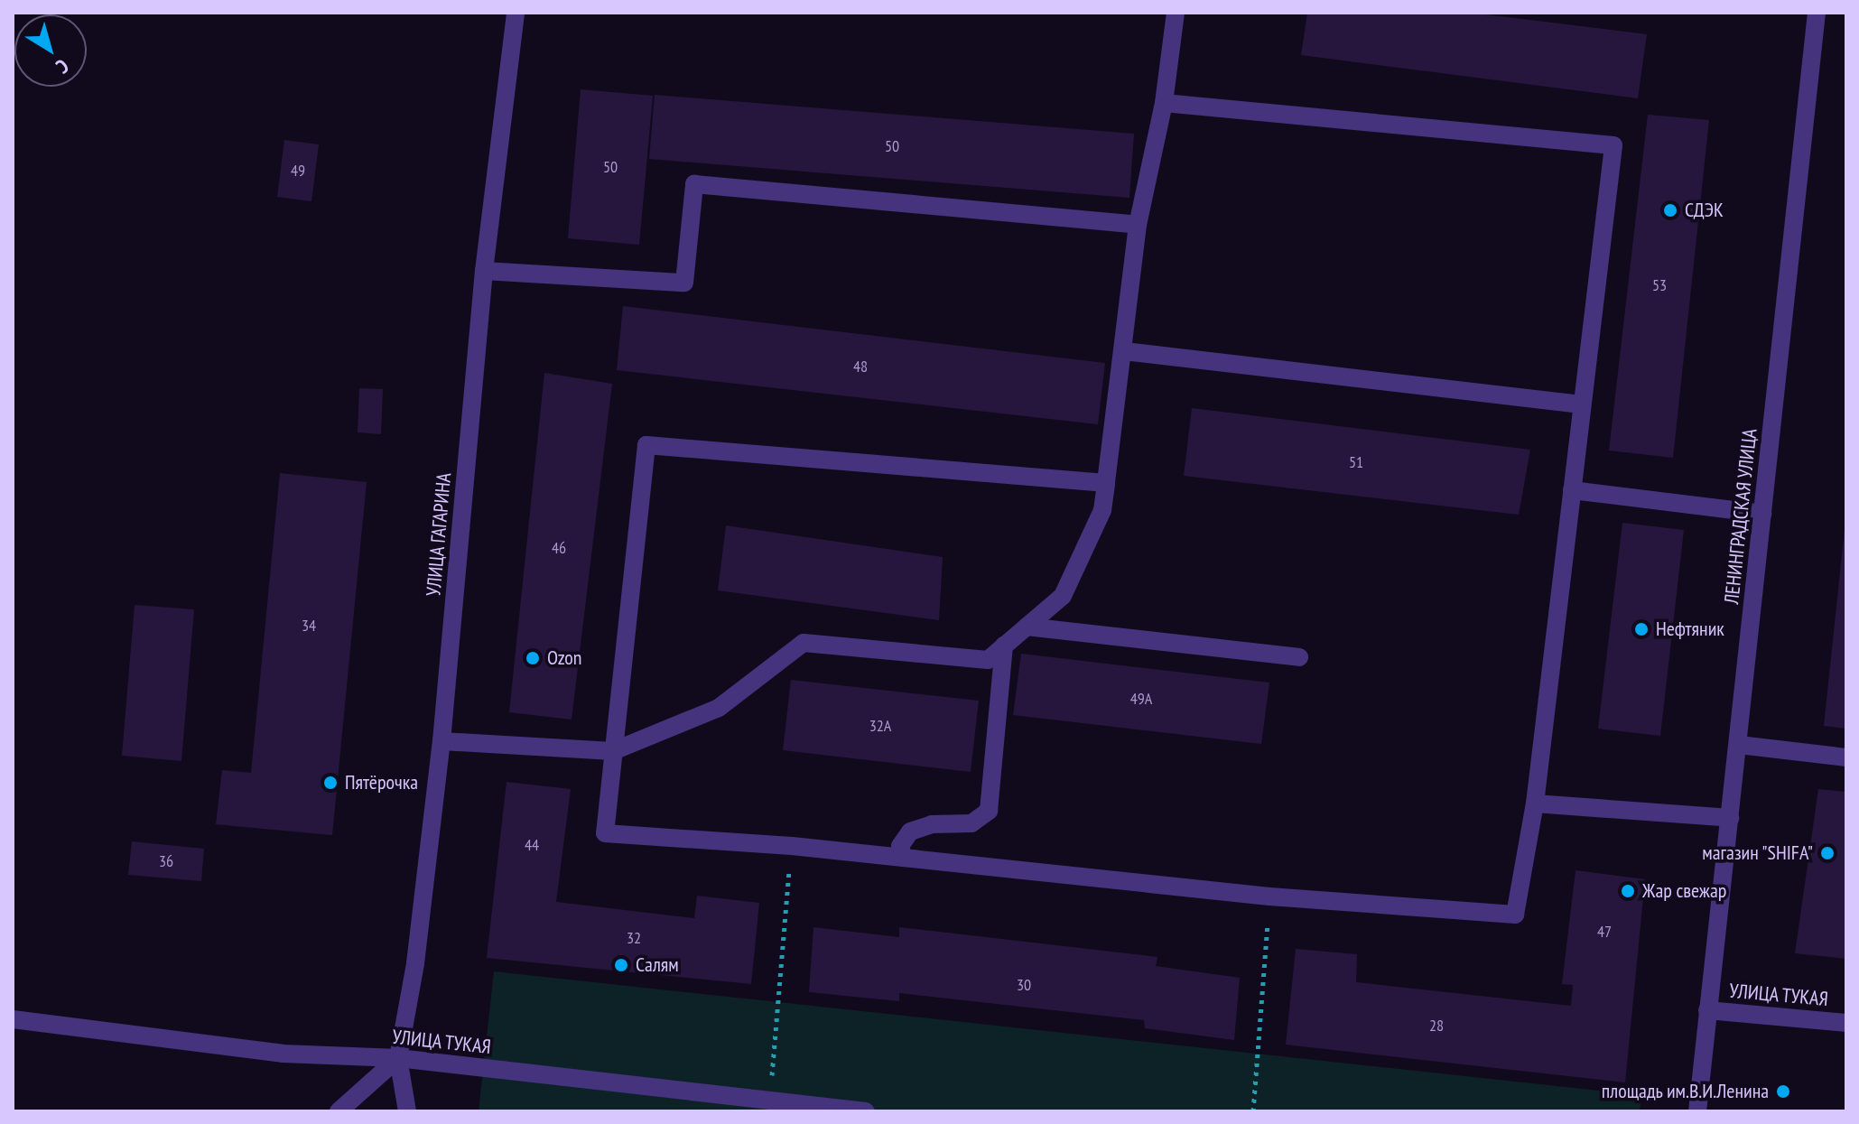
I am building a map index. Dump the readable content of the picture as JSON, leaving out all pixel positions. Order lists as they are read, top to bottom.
{
  "streets": {
    "street": ["ЛЕНИНГРАДСКАЯ УЛИЦА", "УЛИЦА ГАГАРИНА", "УЛИЦА ТУКАЯ"]
  },
  "crossings": [
    ["ЛЕНИНГРАДСКАЯ УЛИЦА", "УЛИЦА ТУКАЯ"],
    ["УЛИЦА ГАГАРИНА", "УЛИЦА ТУКАЯ"]
  ],
  "places": [
    "СДЭК",
    "Нефтяник",
    "Ozon",
    "Пятёрочка",
    "магазин \"SHIFA\"",
    "Жар свежар",
    "Салям",
    "площадь им.В.И.Ленина"
  ],
  "house_numbers": [
    "50",
    "50",
    "49",
    "53",
    "48",
    "51",
    "46",
    "34",
    "49А",
    "32А",
    "44",
    "36",
    "47",
    "32",
    "30",
    "28"
  ],
  "north": "bottom right"
}
